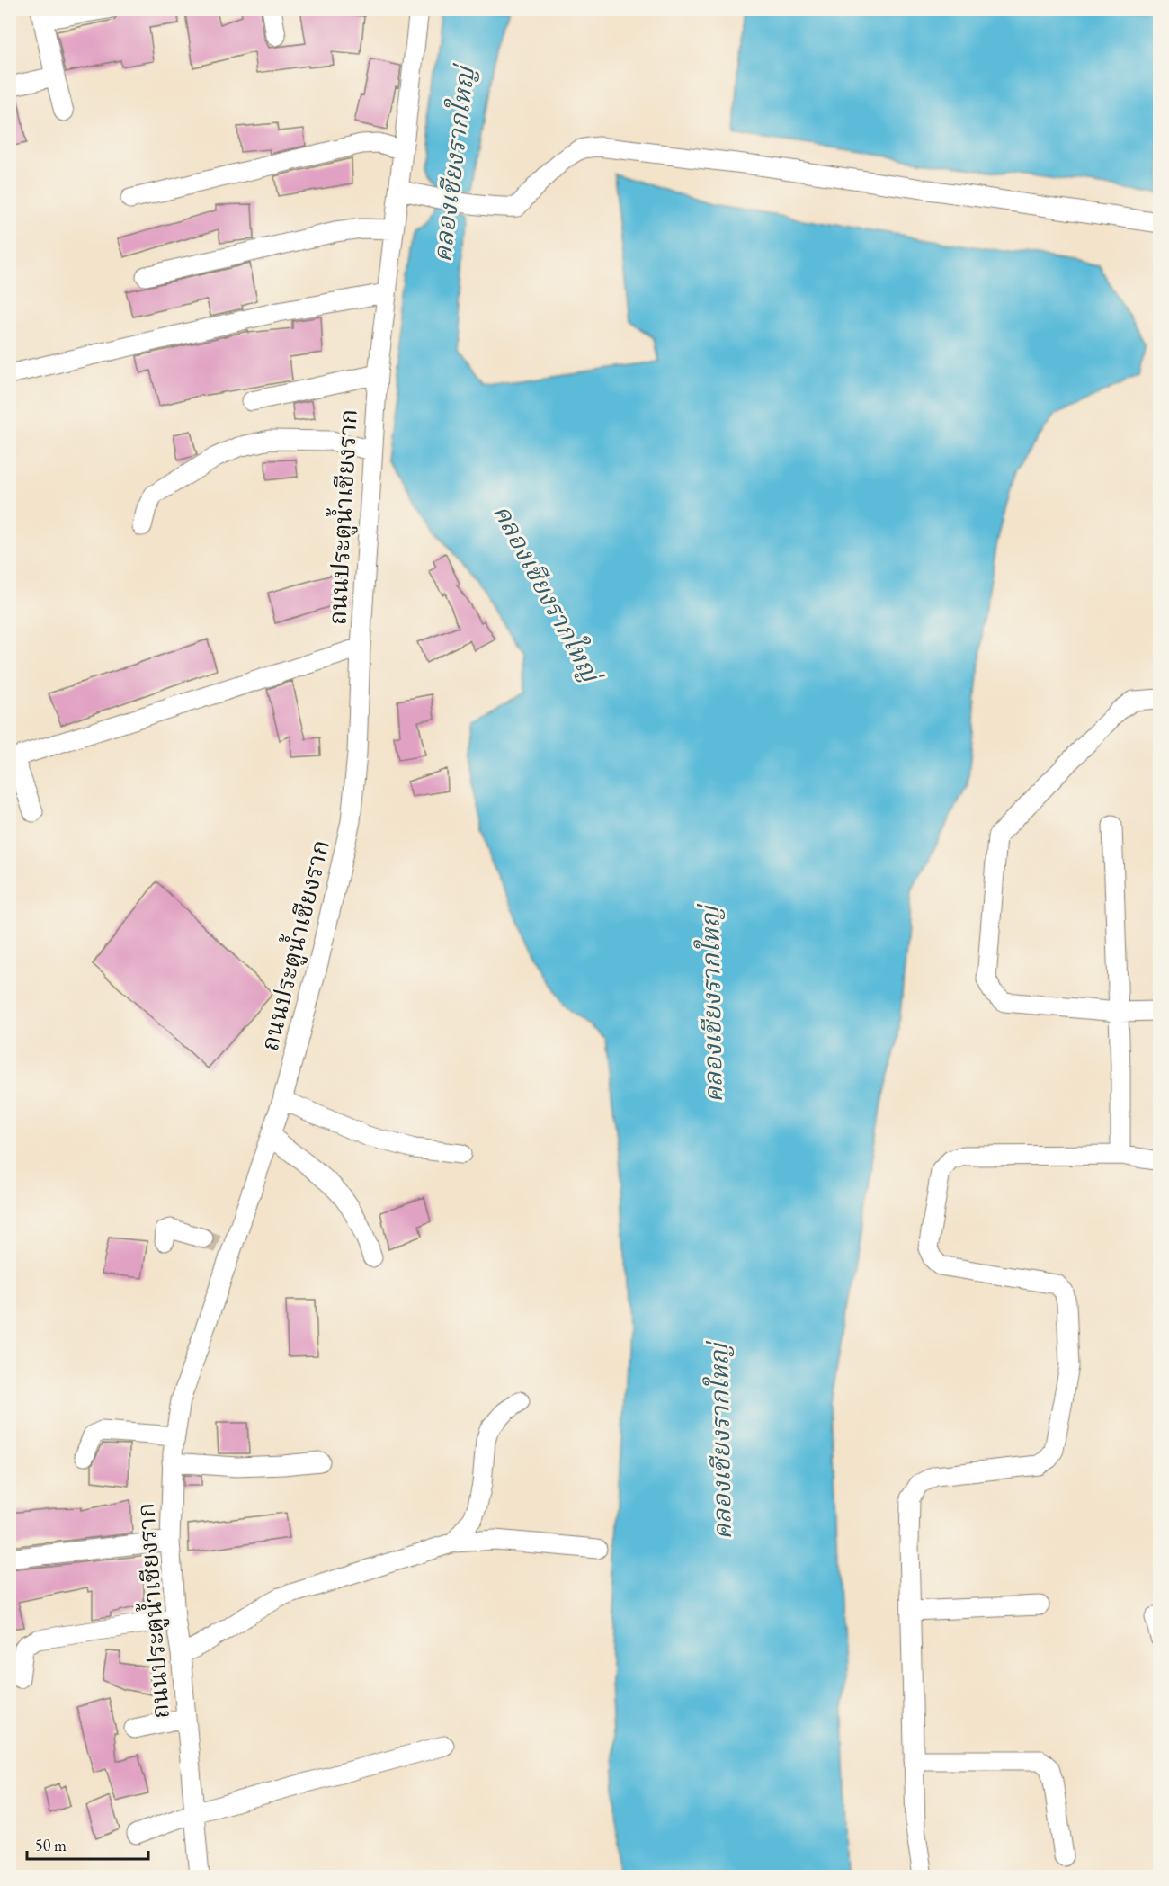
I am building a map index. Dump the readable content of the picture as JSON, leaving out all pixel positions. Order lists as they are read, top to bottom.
{
  "streets": {
    "street": ["ถนนประตูน้ำเชียงราก"]
  },
  "water": ["คลองเชียงรากใหญ่"],
  "scale_bar": "50 m"
}
